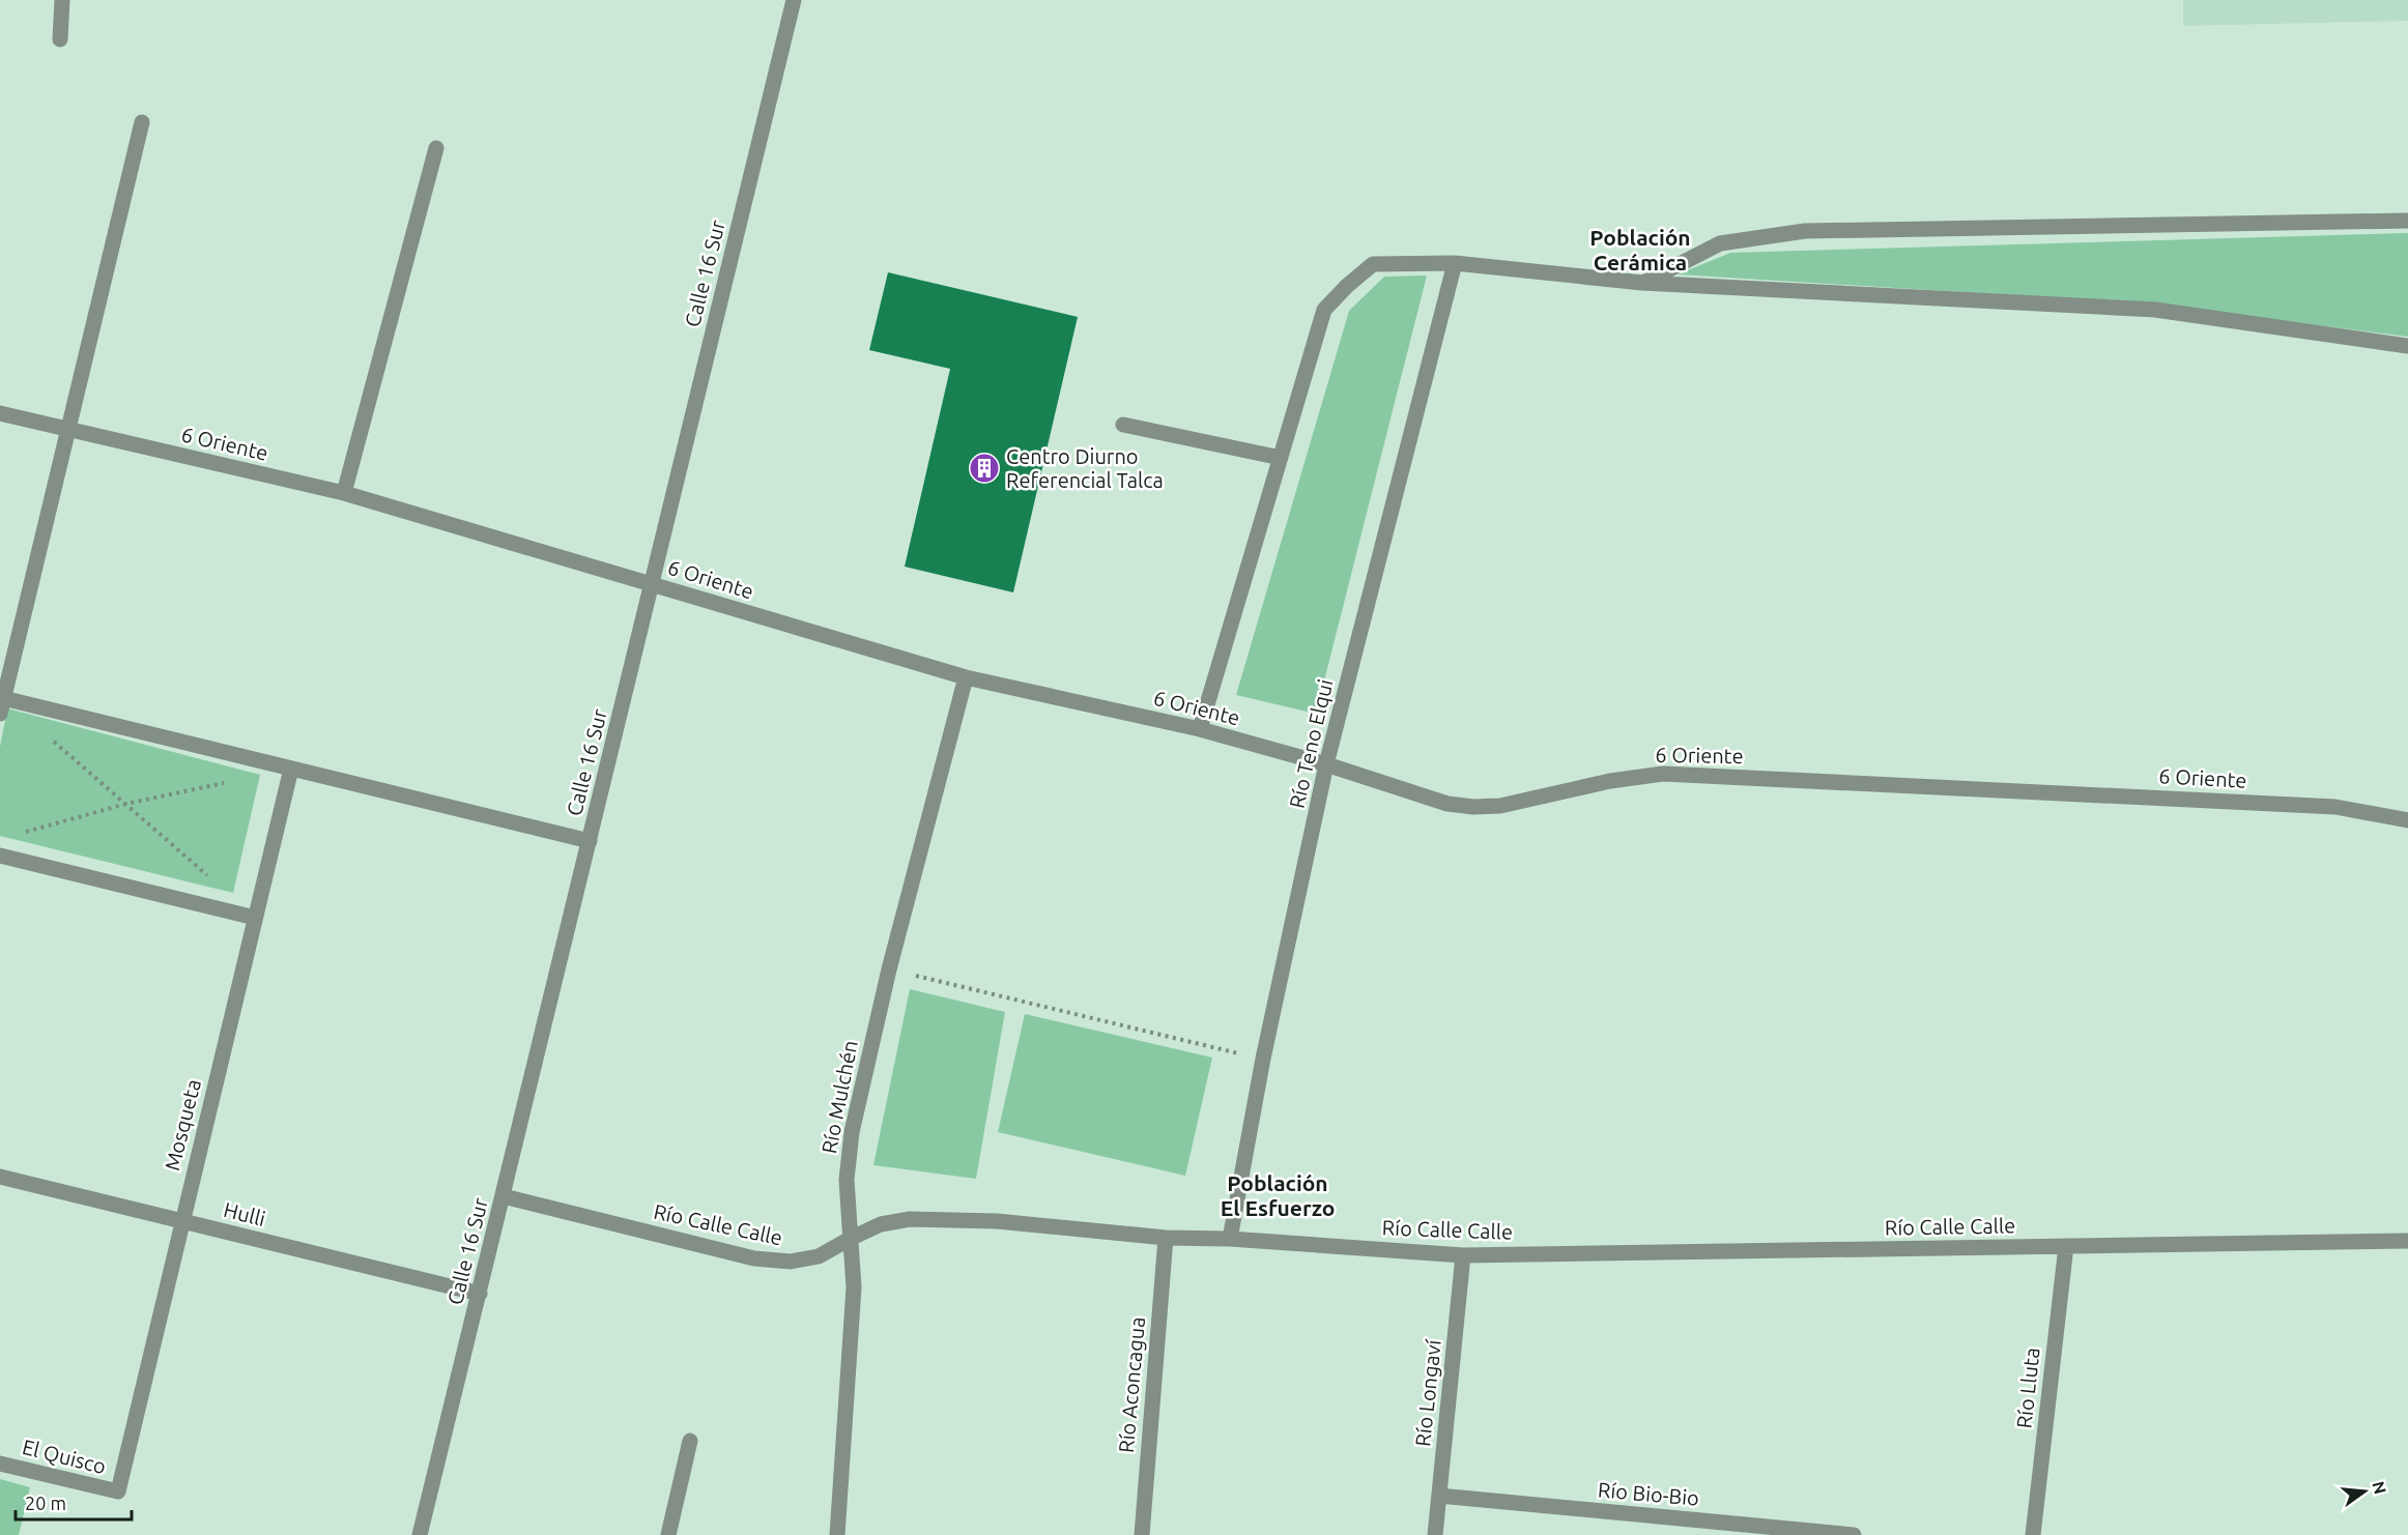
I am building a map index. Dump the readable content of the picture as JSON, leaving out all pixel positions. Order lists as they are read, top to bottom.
{
  "streets": {
    "street": [
      "Calle 16 Sur",
      "6 Oriente",
      "Río Teno Elqui",
      "Río Mulchén",
      "Mosqueta",
      "Hulli",
      "Río Calle Calle",
      "Río Aconcagua",
      "Río Lluta",
      "Río Longaví",
      "El Quisco",
      "Río Bio-Bio"
    ]
  },
  "crossings": [
    ["Calle 16 Sur", "6 Oriente"],
    ["Calle 16 Sur", "Hulli"],
    ["Calle 16 Sur", "Río Calle Calle"],
    ["6 Oriente", "Río Teno Elqui"],
    ["6 Oriente", "Río Mulchén"],
    ["Río Teno Elqui", "Río Calle Calle"],
    ["Río Mulchén", "Río Calle Calle"],
    ["Mosqueta", "Hulli"],
    ["Mosqueta", "El Quisco"],
    ["Río Calle Calle", "Río Aconcagua"],
    ["Río Calle Calle", "Río Lluta"],
    ["Río Calle Calle", "Río Longaví"],
    ["Río Longaví", "Río Bio-Bio"]
  ],
  "districts": ["Población Cerámica", "Población El Esfuerzo"],
  "places": {
    "building": ["Centro Diurno Referencial Talca"]
  },
  "scale_bar": "20 m",
  "north": "right"
}
